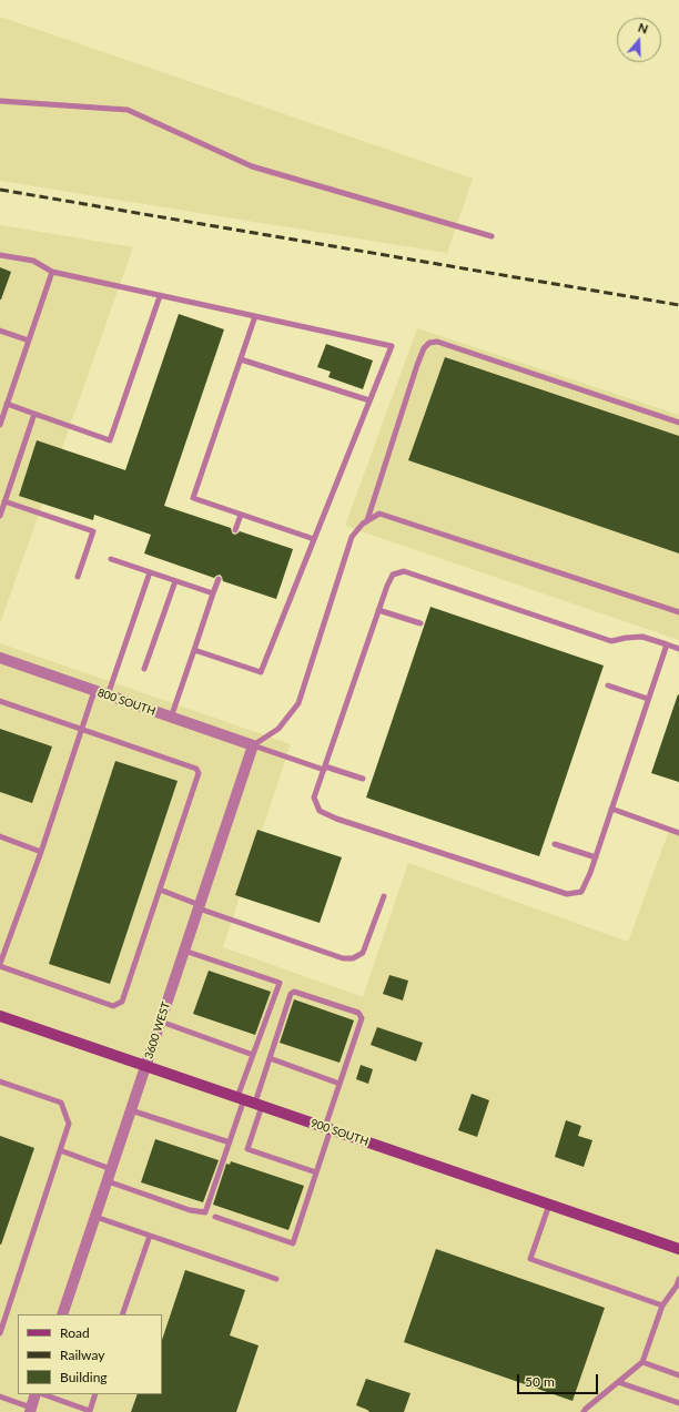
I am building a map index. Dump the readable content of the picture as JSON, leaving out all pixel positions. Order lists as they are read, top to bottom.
{
  "streets": {
    "street": ["800 SOUTH", "3600 WEST", "900 SOUTH"]
  },
  "crossings": [
    ["800 SOUTH", "3600 WEST"],
    ["3600 WEST", "900 SOUTH"]
  ],
  "legend": ["Road", "Railway", "Building"],
  "scale_bar": "50 m",
  "north": "top"
}
